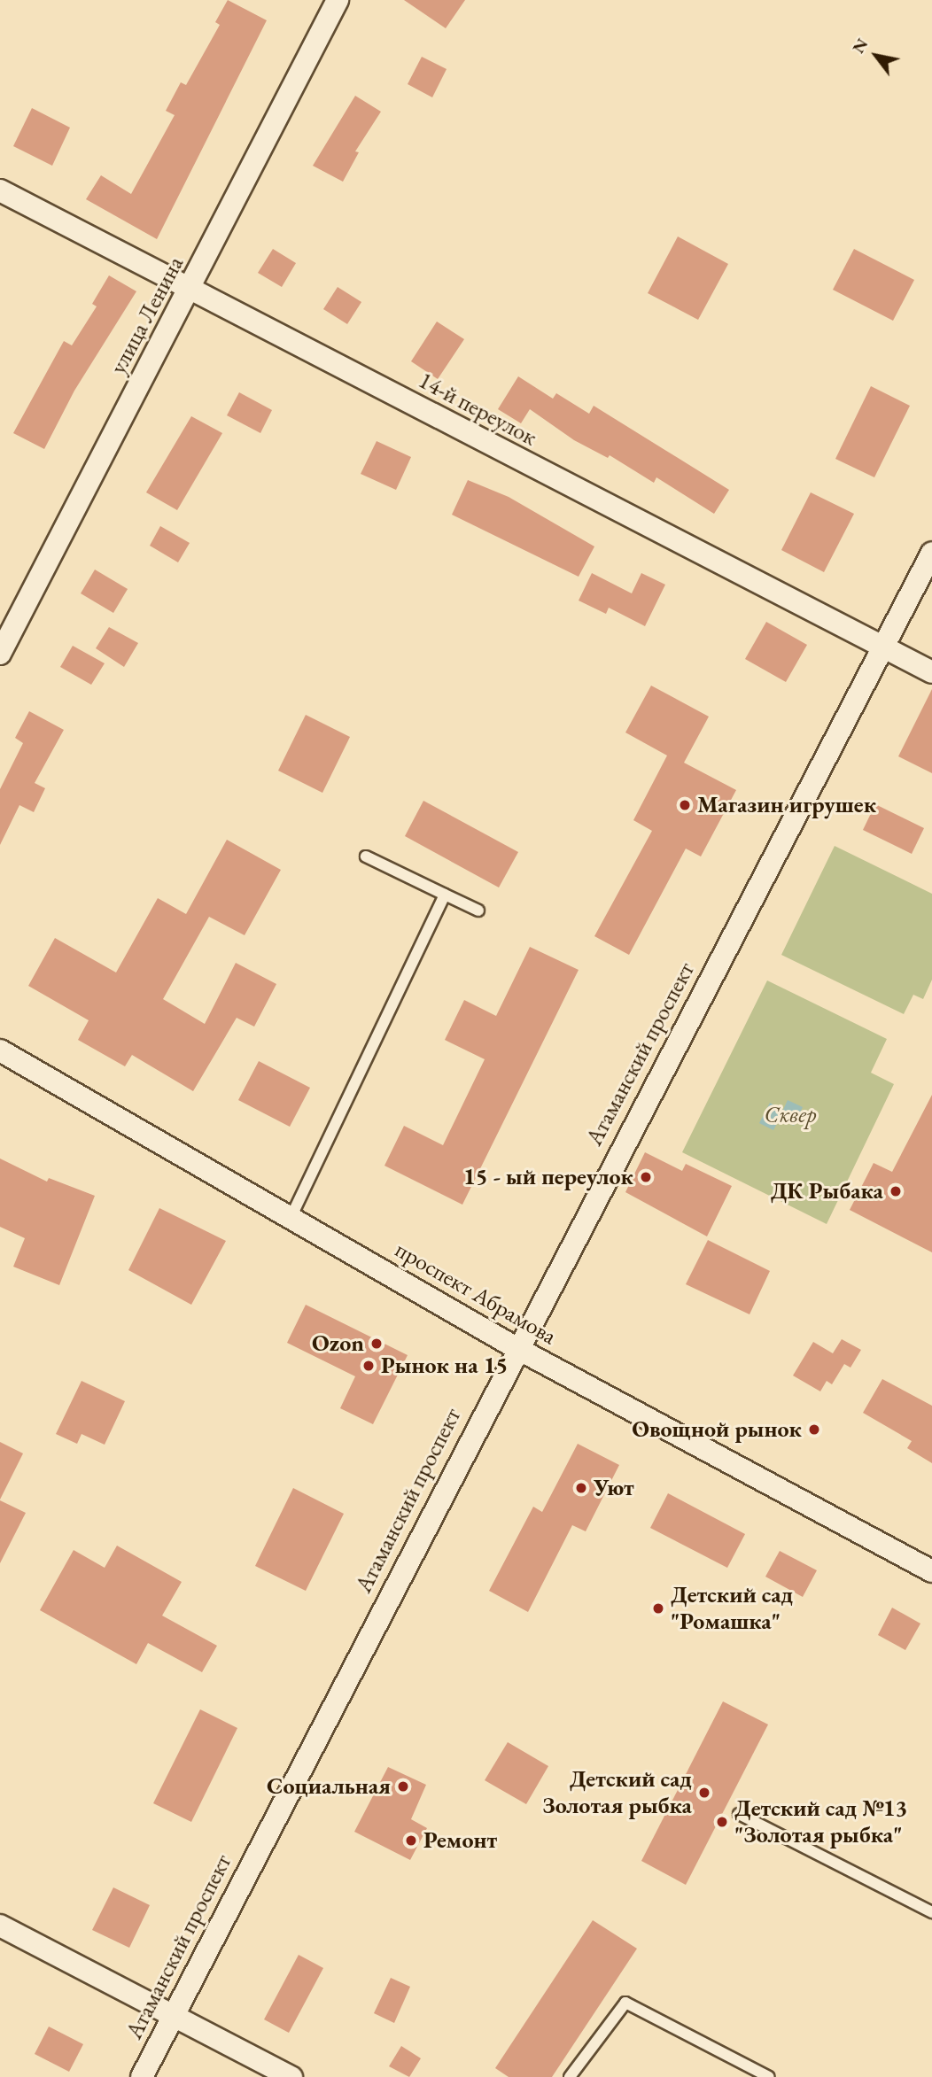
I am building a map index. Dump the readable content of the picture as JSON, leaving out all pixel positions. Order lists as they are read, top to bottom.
{
  "streets": {
    "street": [
      "улица Ленина",
      "14-й переулок",
      "Атаманский проспект",
      "проспект Абрамова"
    ]
  },
  "crossings": [
    ["улица Ленина", "14-й переулок"],
    ["14-й переулок", "Атаманский проспект"],
    ["Атаманский проспект", "проспект Абрамова"]
  ],
  "parks": ["Сквер"],
  "places": [
    "Магазин игрушек",
    "15 - ый переулок",
    "ДК Рыбака",
    "Ozon",
    "Рынок на 15",
    "Овощной рынок",
    "Уют",
    "Детский сад \"Ромашка\"",
    "Социальная",
    "Детский сад Золотая рыбка",
    "Детский сад №13 \"Золотая рыбка\"",
    "Ремонт"
  ],
  "north": "top left"
}
